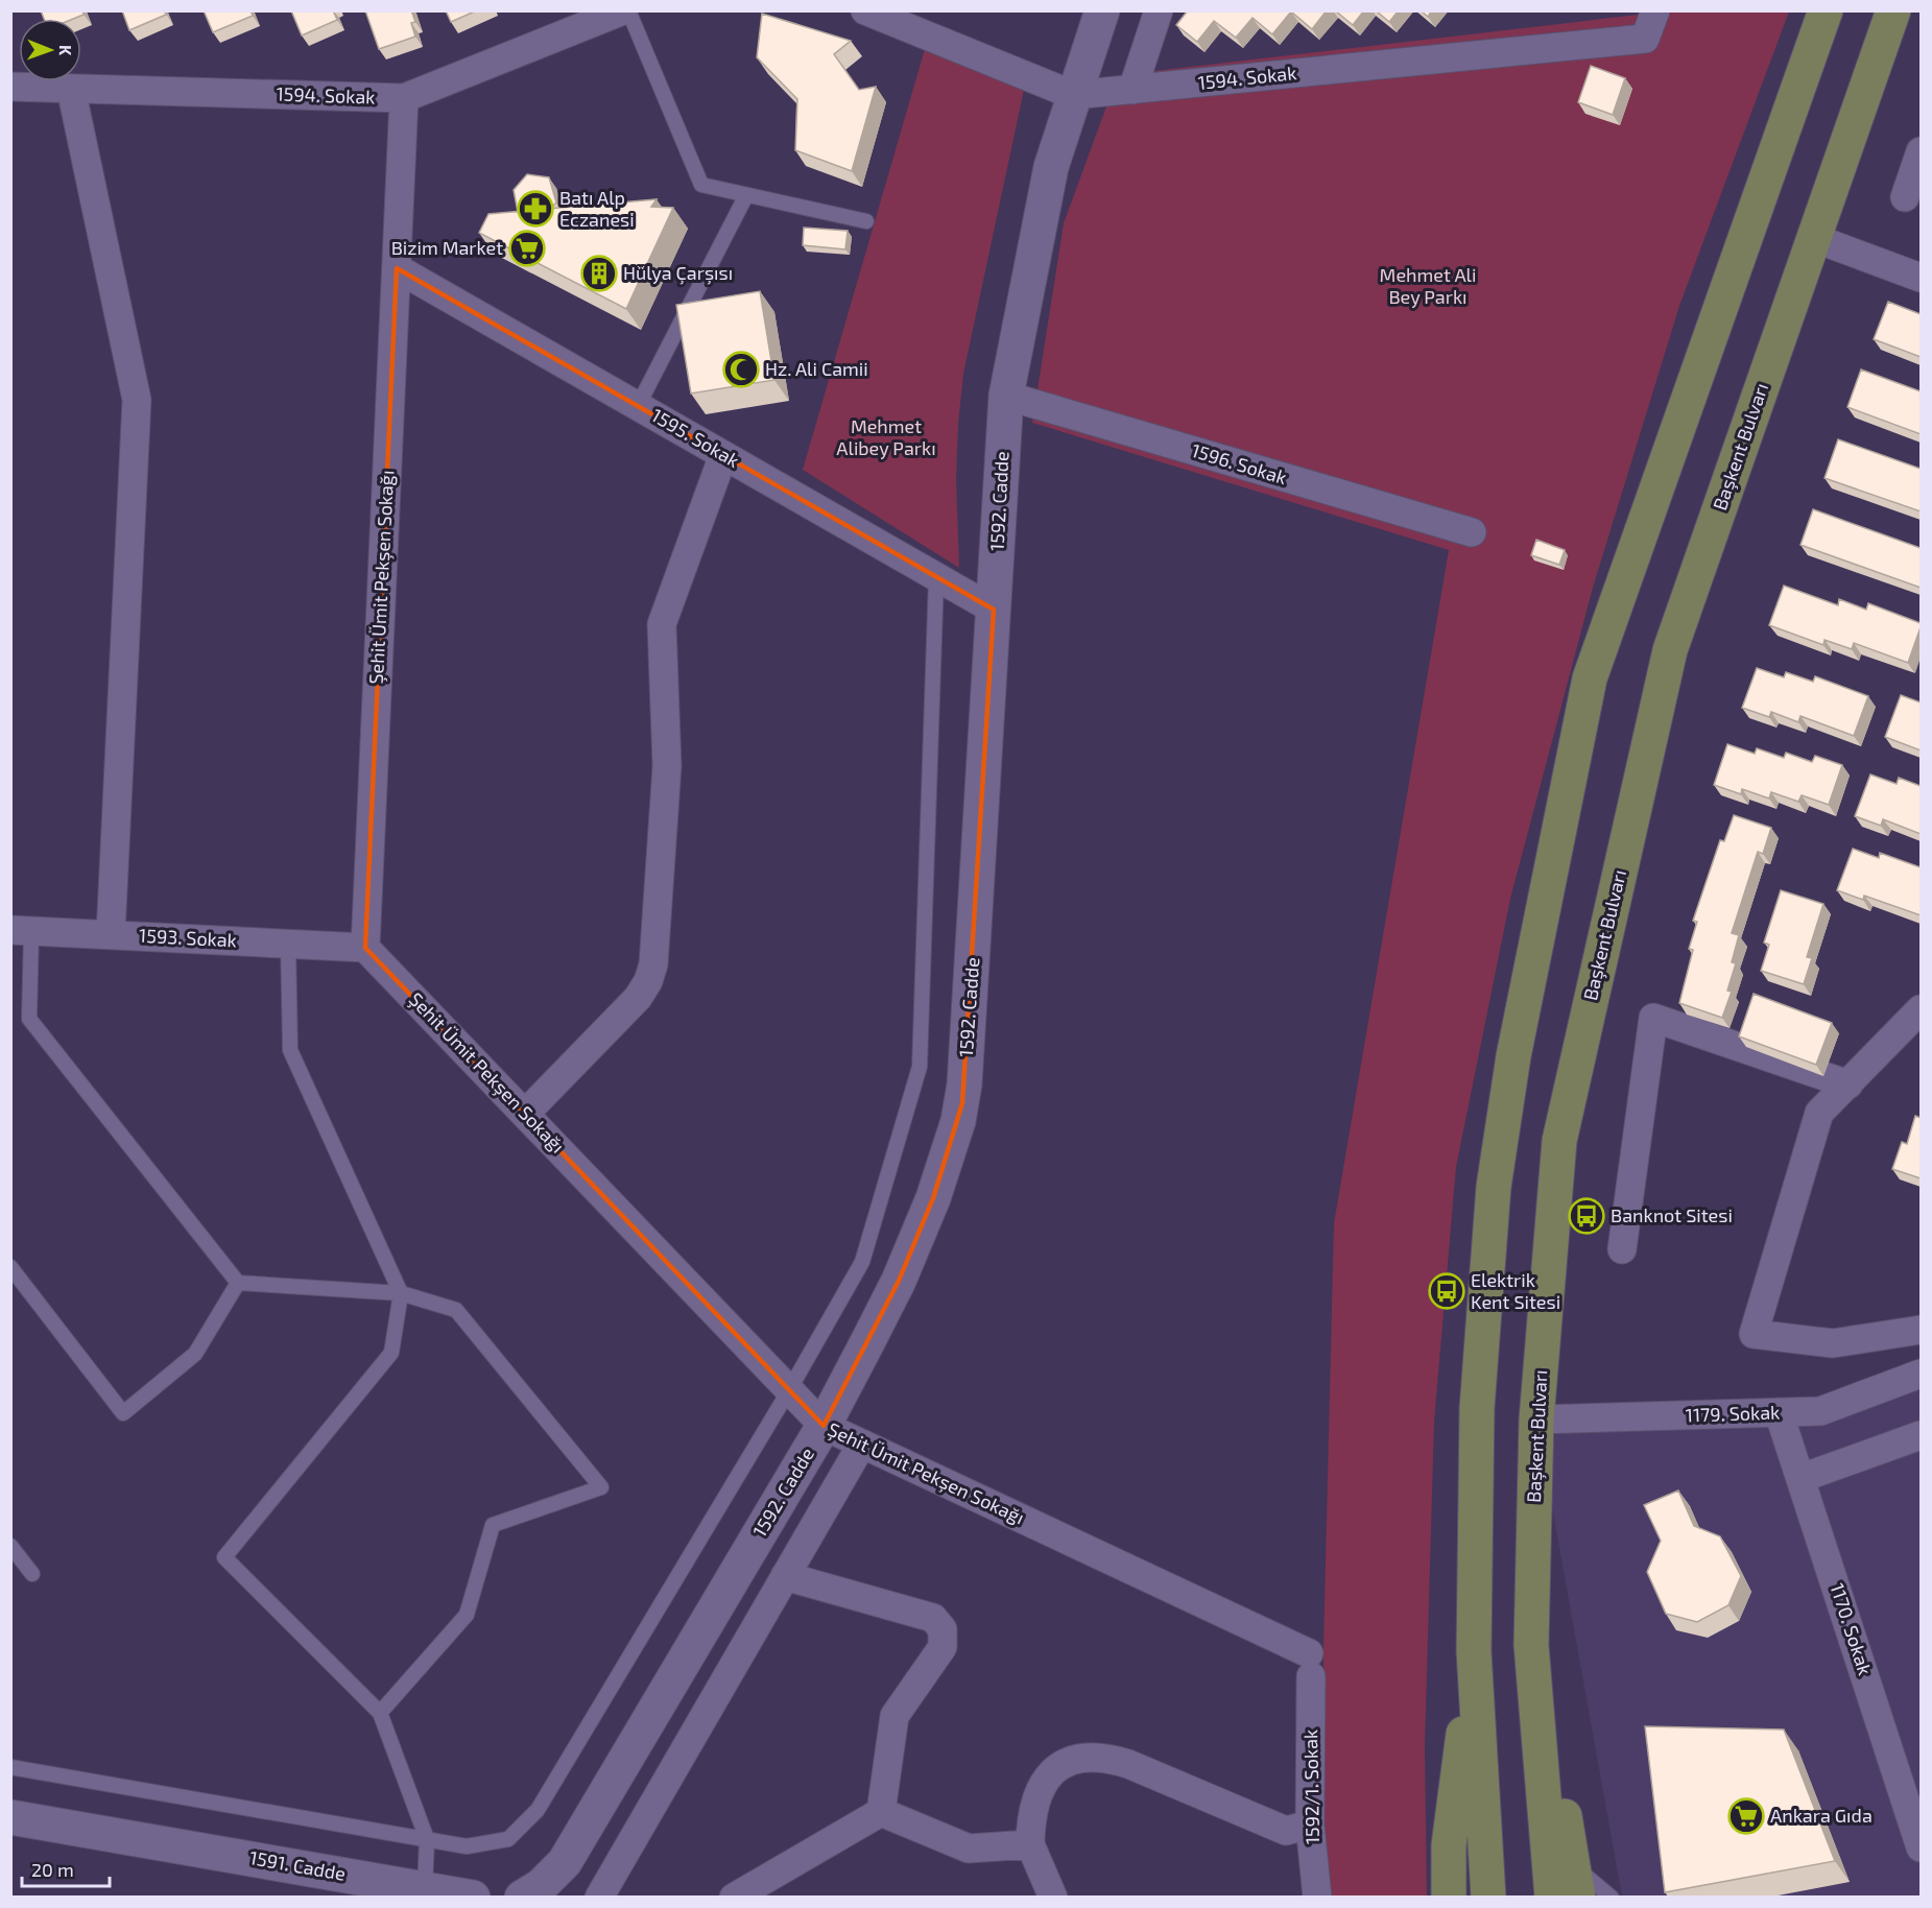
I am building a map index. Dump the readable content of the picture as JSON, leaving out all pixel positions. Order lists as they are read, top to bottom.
{
  "streets": {
    "main road": ["Başkent Bulvarı"],
    "street": [
      "1594. Sokak",
      "1595. Sokak",
      "1596. Sokak",
      "1592. Cadde",
      "Şehit Ümit Pekşen Sokağı",
      "1593. Sokak",
      "1179. Sokak",
      "1170. Sokak",
      "1592/1. Sokak",
      "1591. Cadde"
    ]
  },
  "crossings": [
    ["1594. Sokak", "1592. Cadde"],
    ["1594. Sokak", "Şehit Ümit Pekşen Sokağı"],
    ["1595. Sokak", "1592. Cadde"],
    ["1595. Sokak", "Şehit Ümit Pekşen Sokağı"],
    ["Başkent Bulvarı", "1179. Sokak"],
    ["1596. Sokak", "1592. Cadde"],
    ["1592. Cadde", "Şehit Ümit Pekşen Sokağı"],
    ["Şehit Ümit Pekşen Sokağı", "1593. Sokak"],
    ["Şehit Ümit Pekşen Sokağı", "1592/1. Sokak"],
    ["1179. Sokak", "1170. Sokak"]
  ],
  "parks": ["Mehmet Ali Bey Parkı", "Mehmet Alibey Parkı"],
  "places": {
    "pharmacy": ["Batı Alp Eczanesi"],
    "supermarket": ["Bizim Market", "Ankara Gıda"],
    "building": ["Hülya Çarşısı"],
    "mosque": ["Hz. Ali Camii"],
    "bus stop": ["Banknot Sitesi", "Elektrik Kent Sitesi"]
  },
  "scale_bar": "20 m",
  "north": "right"
}
